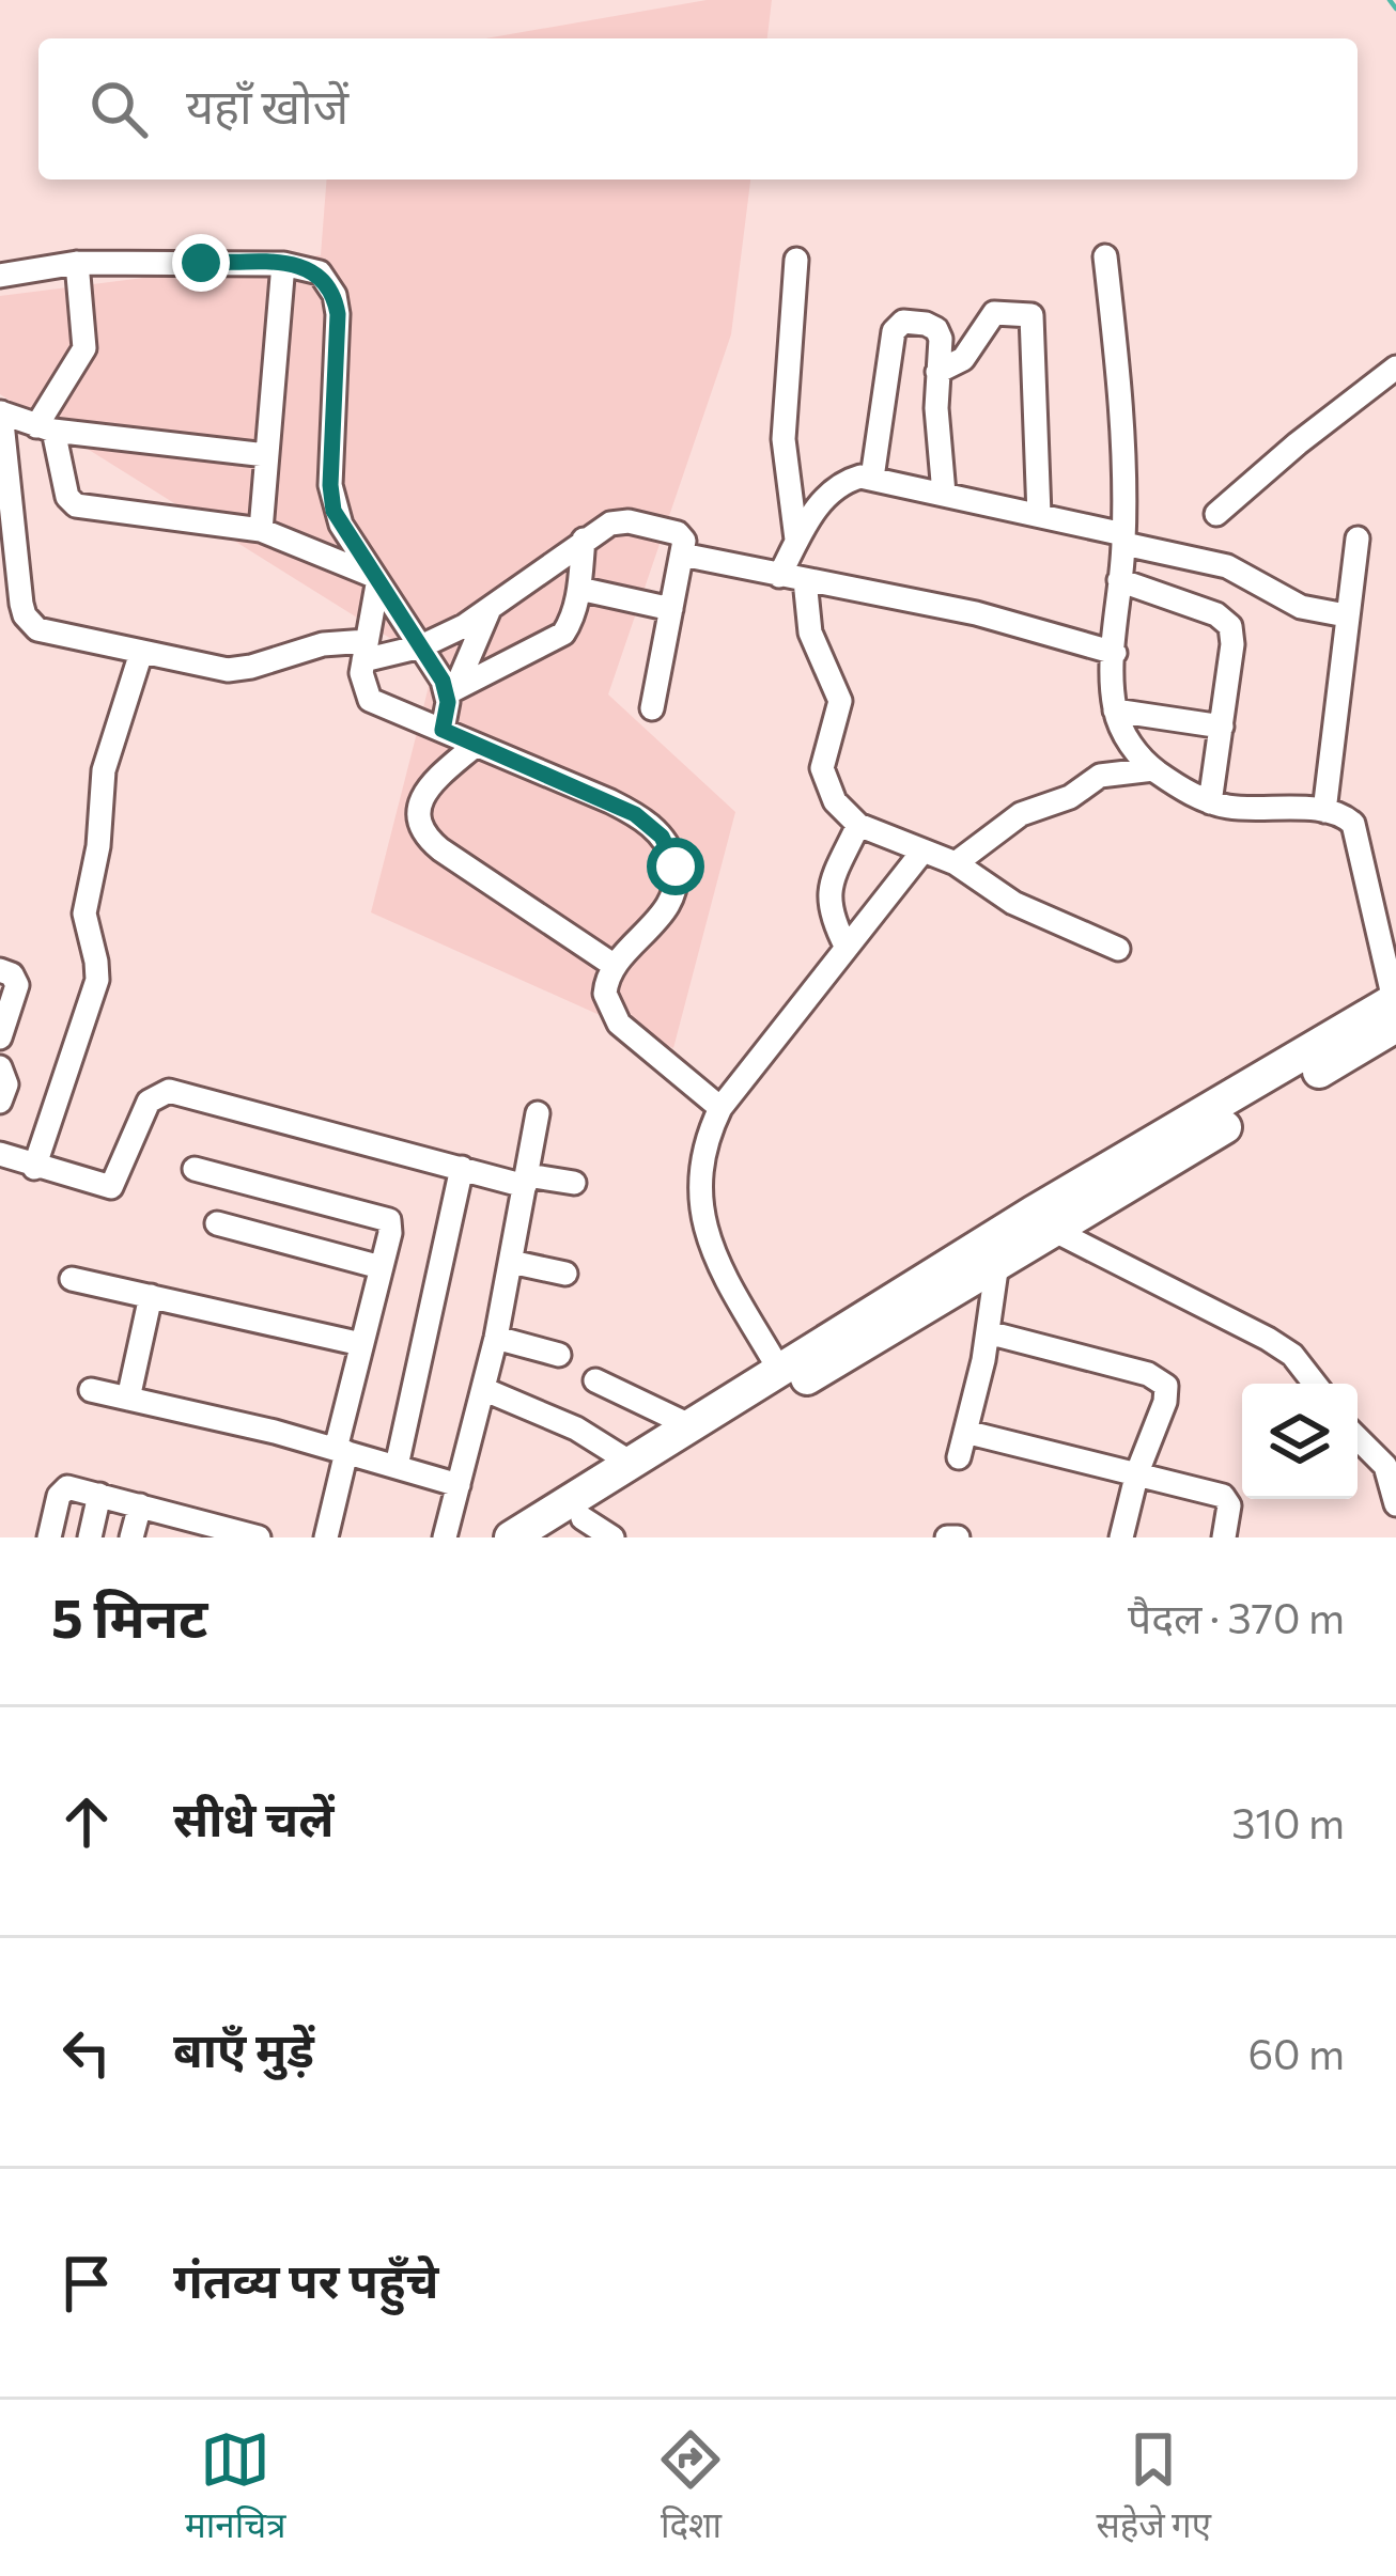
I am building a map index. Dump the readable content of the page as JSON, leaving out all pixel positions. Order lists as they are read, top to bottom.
{
  "page": {
    "search": "यहाँ खोजें",
    "heading": ["5 मिनट", "पैदल · 370 m"],
    "list": [
      ["सीधे चलें", "310 m"],
      ["बाएँ मुड़ें", "60 m"],
      "गंतव्य पर पहुँचे"
    ],
    "nav": ["मानचित्र", "दिशा", "सहेजे गए"]
  }
}
